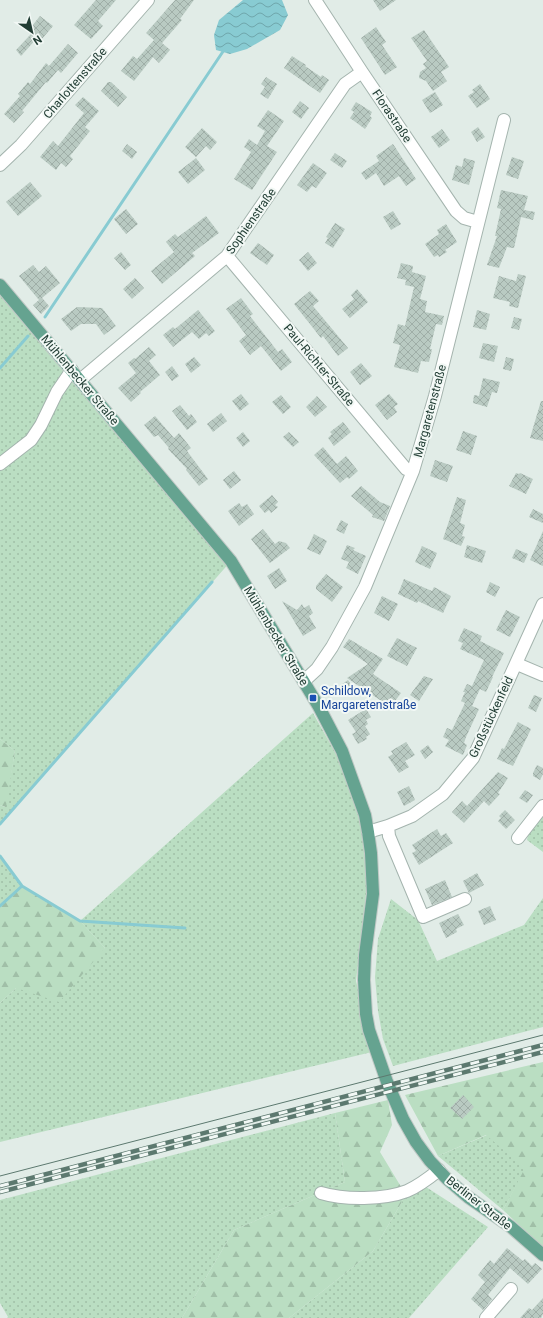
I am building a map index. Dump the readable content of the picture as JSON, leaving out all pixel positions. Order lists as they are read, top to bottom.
{
  "streets": {
    "main road": ["Mühlenbecker Straße", "Berliner Straße"],
    "street": [
      "Charlottenstraße",
      "Florastraße",
      "Sophienstraße",
      "Paul-Richter-Straße",
      "Margaretenstraße",
      "Großstückenfeld"
    ]
  },
  "crossings": [
    ["Florastraße", "Sophienstraße"],
    ["Florastraße", "Margaretenstraße"],
    ["Sophienstraße", "Paul-Richter-Straße"],
    ["Sophienstraße", "Mühlenbecker Straße"],
    ["Paul-Richter-Straße", "Margaretenstraße"],
    ["Mühlenbecker Straße", "Margaretenstraße"],
    ["Mühlenbecker Straße", "Großstückenfeld"],
    ["Mühlenbecker Straße", "Berliner Straße"]
  ],
  "places": {
    "transit": ["Schildow, Margaretenstraße"]
  },
  "north": "bottom right"
}
